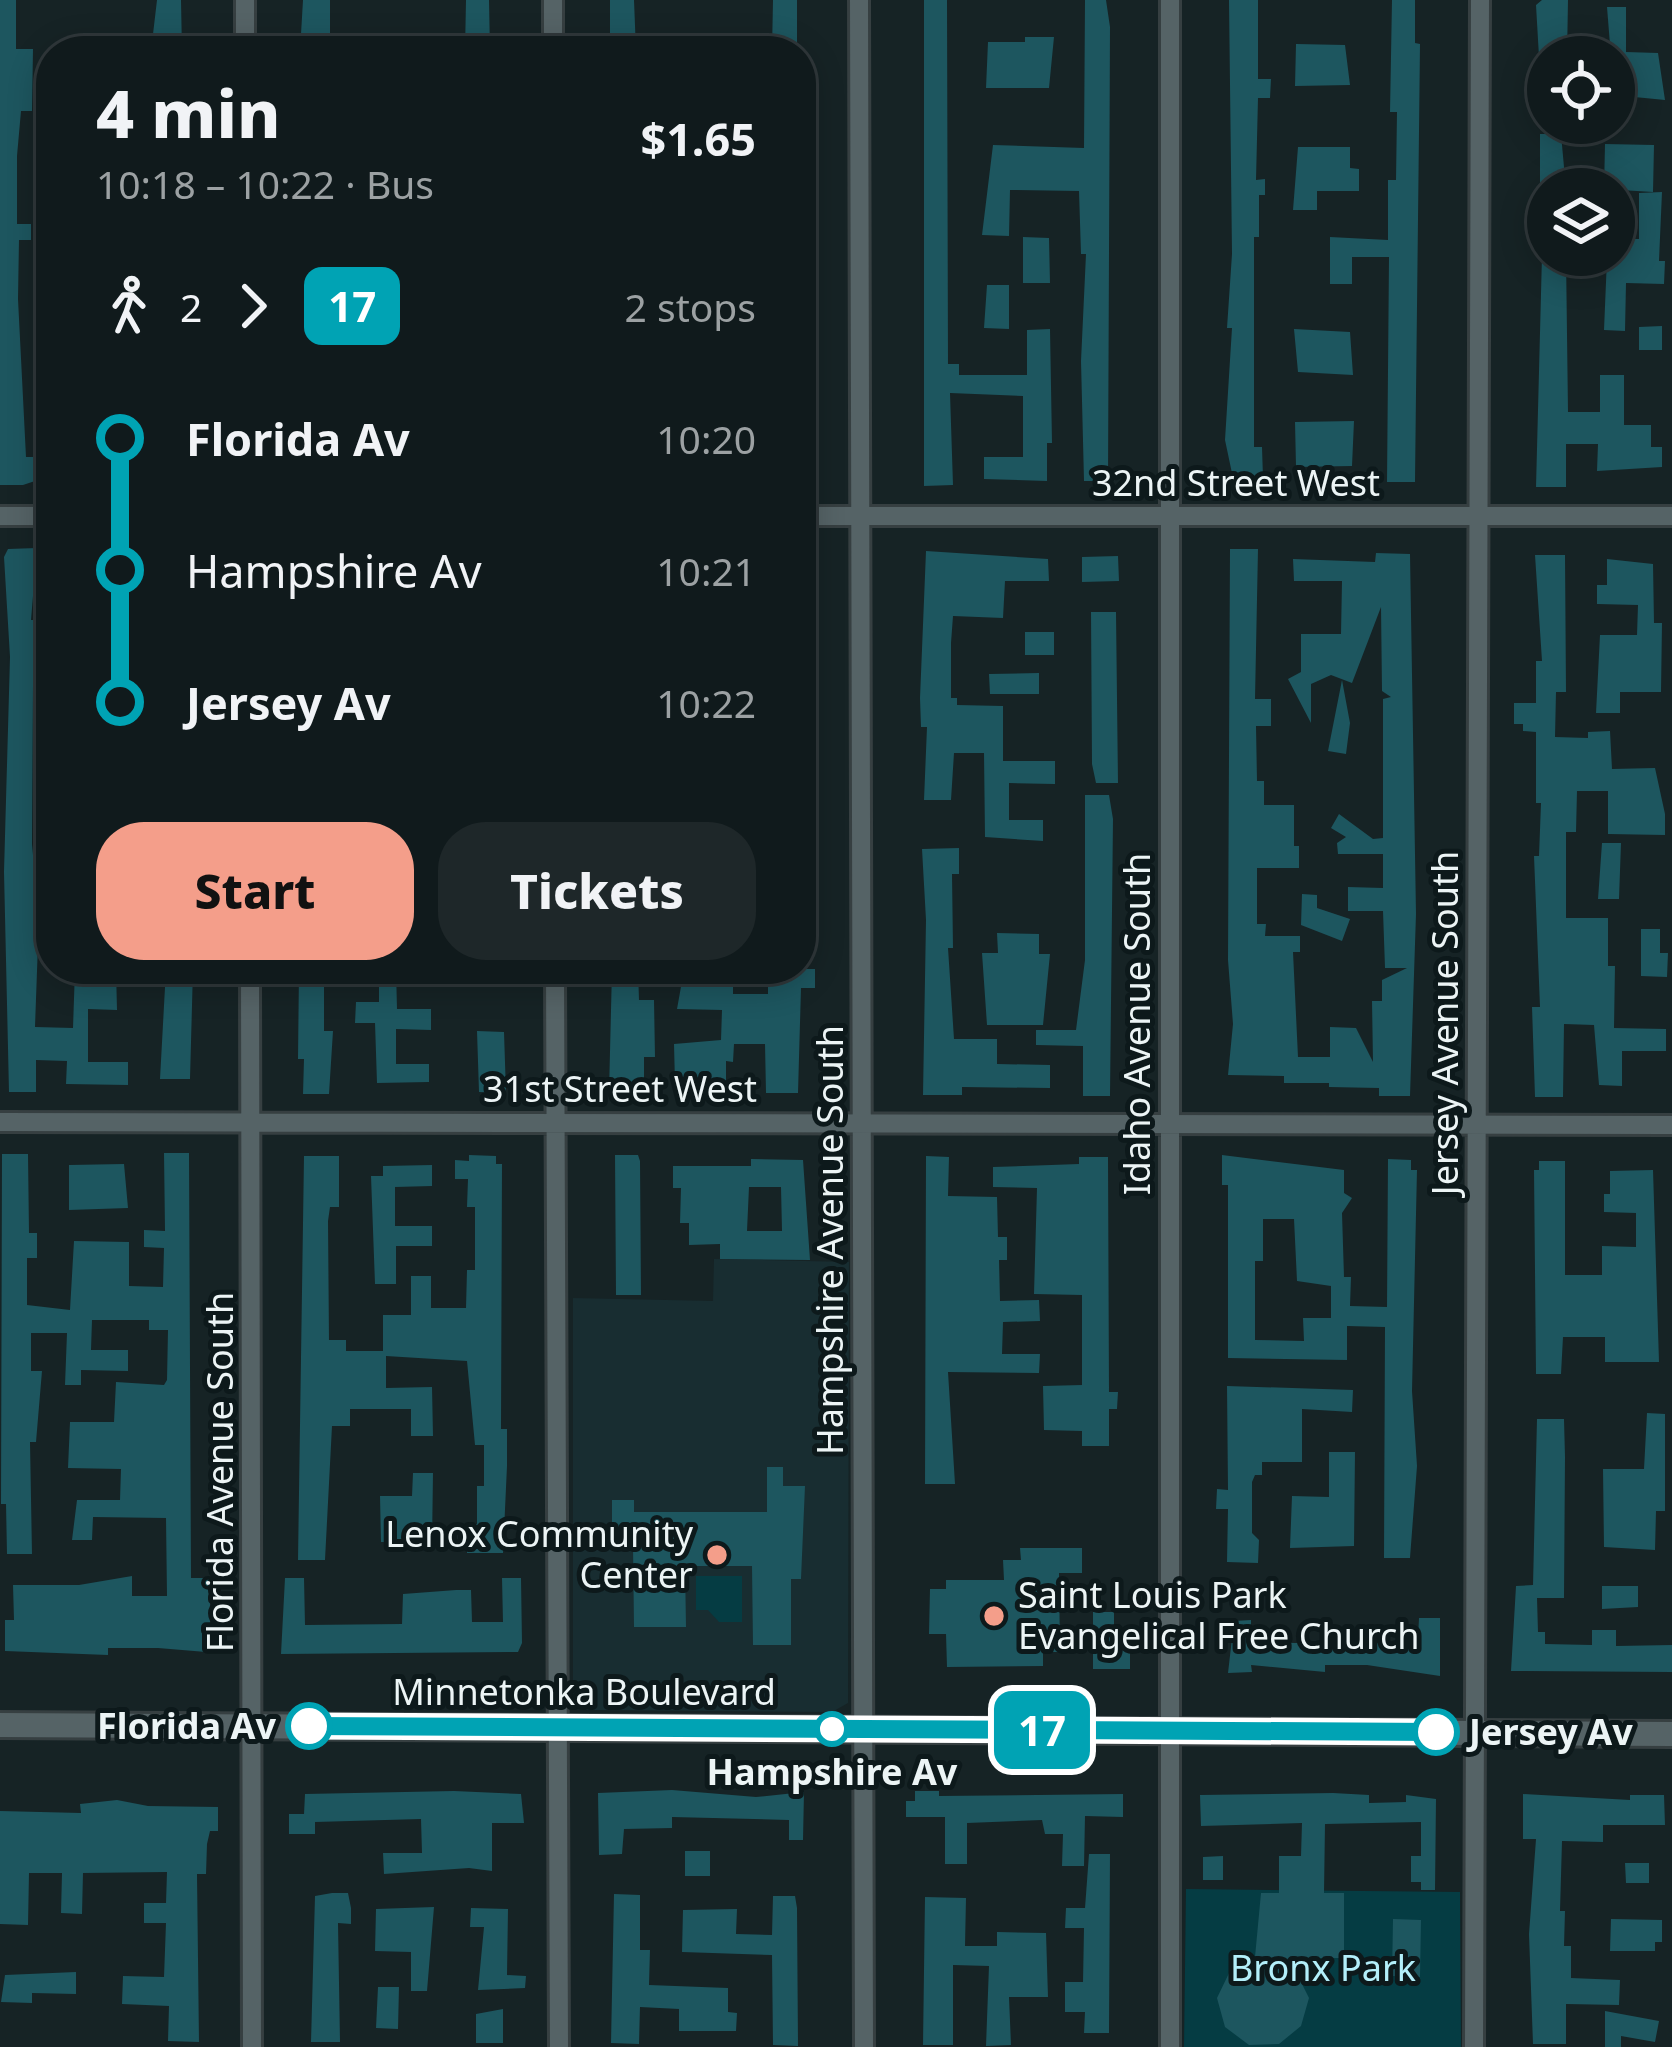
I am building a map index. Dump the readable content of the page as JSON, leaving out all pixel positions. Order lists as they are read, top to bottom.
{
  "streets": {
    "main road": ["Minnetonka Boulevard"],
    "street": [
      "32nd Street West",
      "Jersey Avenue South",
      "Idaho Avenue South",
      "31st Street West",
      "Hampshire Avenue South",
      "Florida Avenue South"
    ]
  },
  "crossings": [
    ["32nd Street West", "Jersey Avenue South"],
    ["32nd Street West", "Idaho Avenue South"],
    ["32nd Street West", "Hampshire Avenue South"],
    ["Jersey Avenue South", "31st Street West"],
    ["Jersey Avenue South", "Minnetonka Boulevard"],
    ["Idaho Avenue South", "31st Street West"],
    ["Idaho Avenue South", "Minnetonka Boulevard"],
    ["31st Street West", "Hampshire Avenue South"],
    ["31st Street West", "Florida Avenue South"],
    ["Hampshire Avenue South", "Minnetonka Boulevard"],
    ["Florida Avenue South", "Minnetonka Boulevard"]
  ],
  "parks": ["Bronx Park"],
  "places": [
    "Lenox Community Center",
    "Saint Louis Park Evangelical Free Church",
    "Florida Av",
    "Hampshire Av",
    "Jersey Av"
  ],
  "lines": ["bus line 17"],
  "page": {
    "on_map": "17",
    "heading": ["4 min", "10:18 – 10:22 · Bus", "$1.65"],
    "legs": ["2", "17", "2 stops"],
    "list": [
      {
        "name": "Florida Av",
        "value": "10:20"
      },
      {
        "name": "Hampshire Av",
        "value": "10:21"
      },
      {
        "name": "Jersey Av",
        "value": "10:22"
      }
    ],
    "buttons": ["Start", "Tickets"]
  }
}
